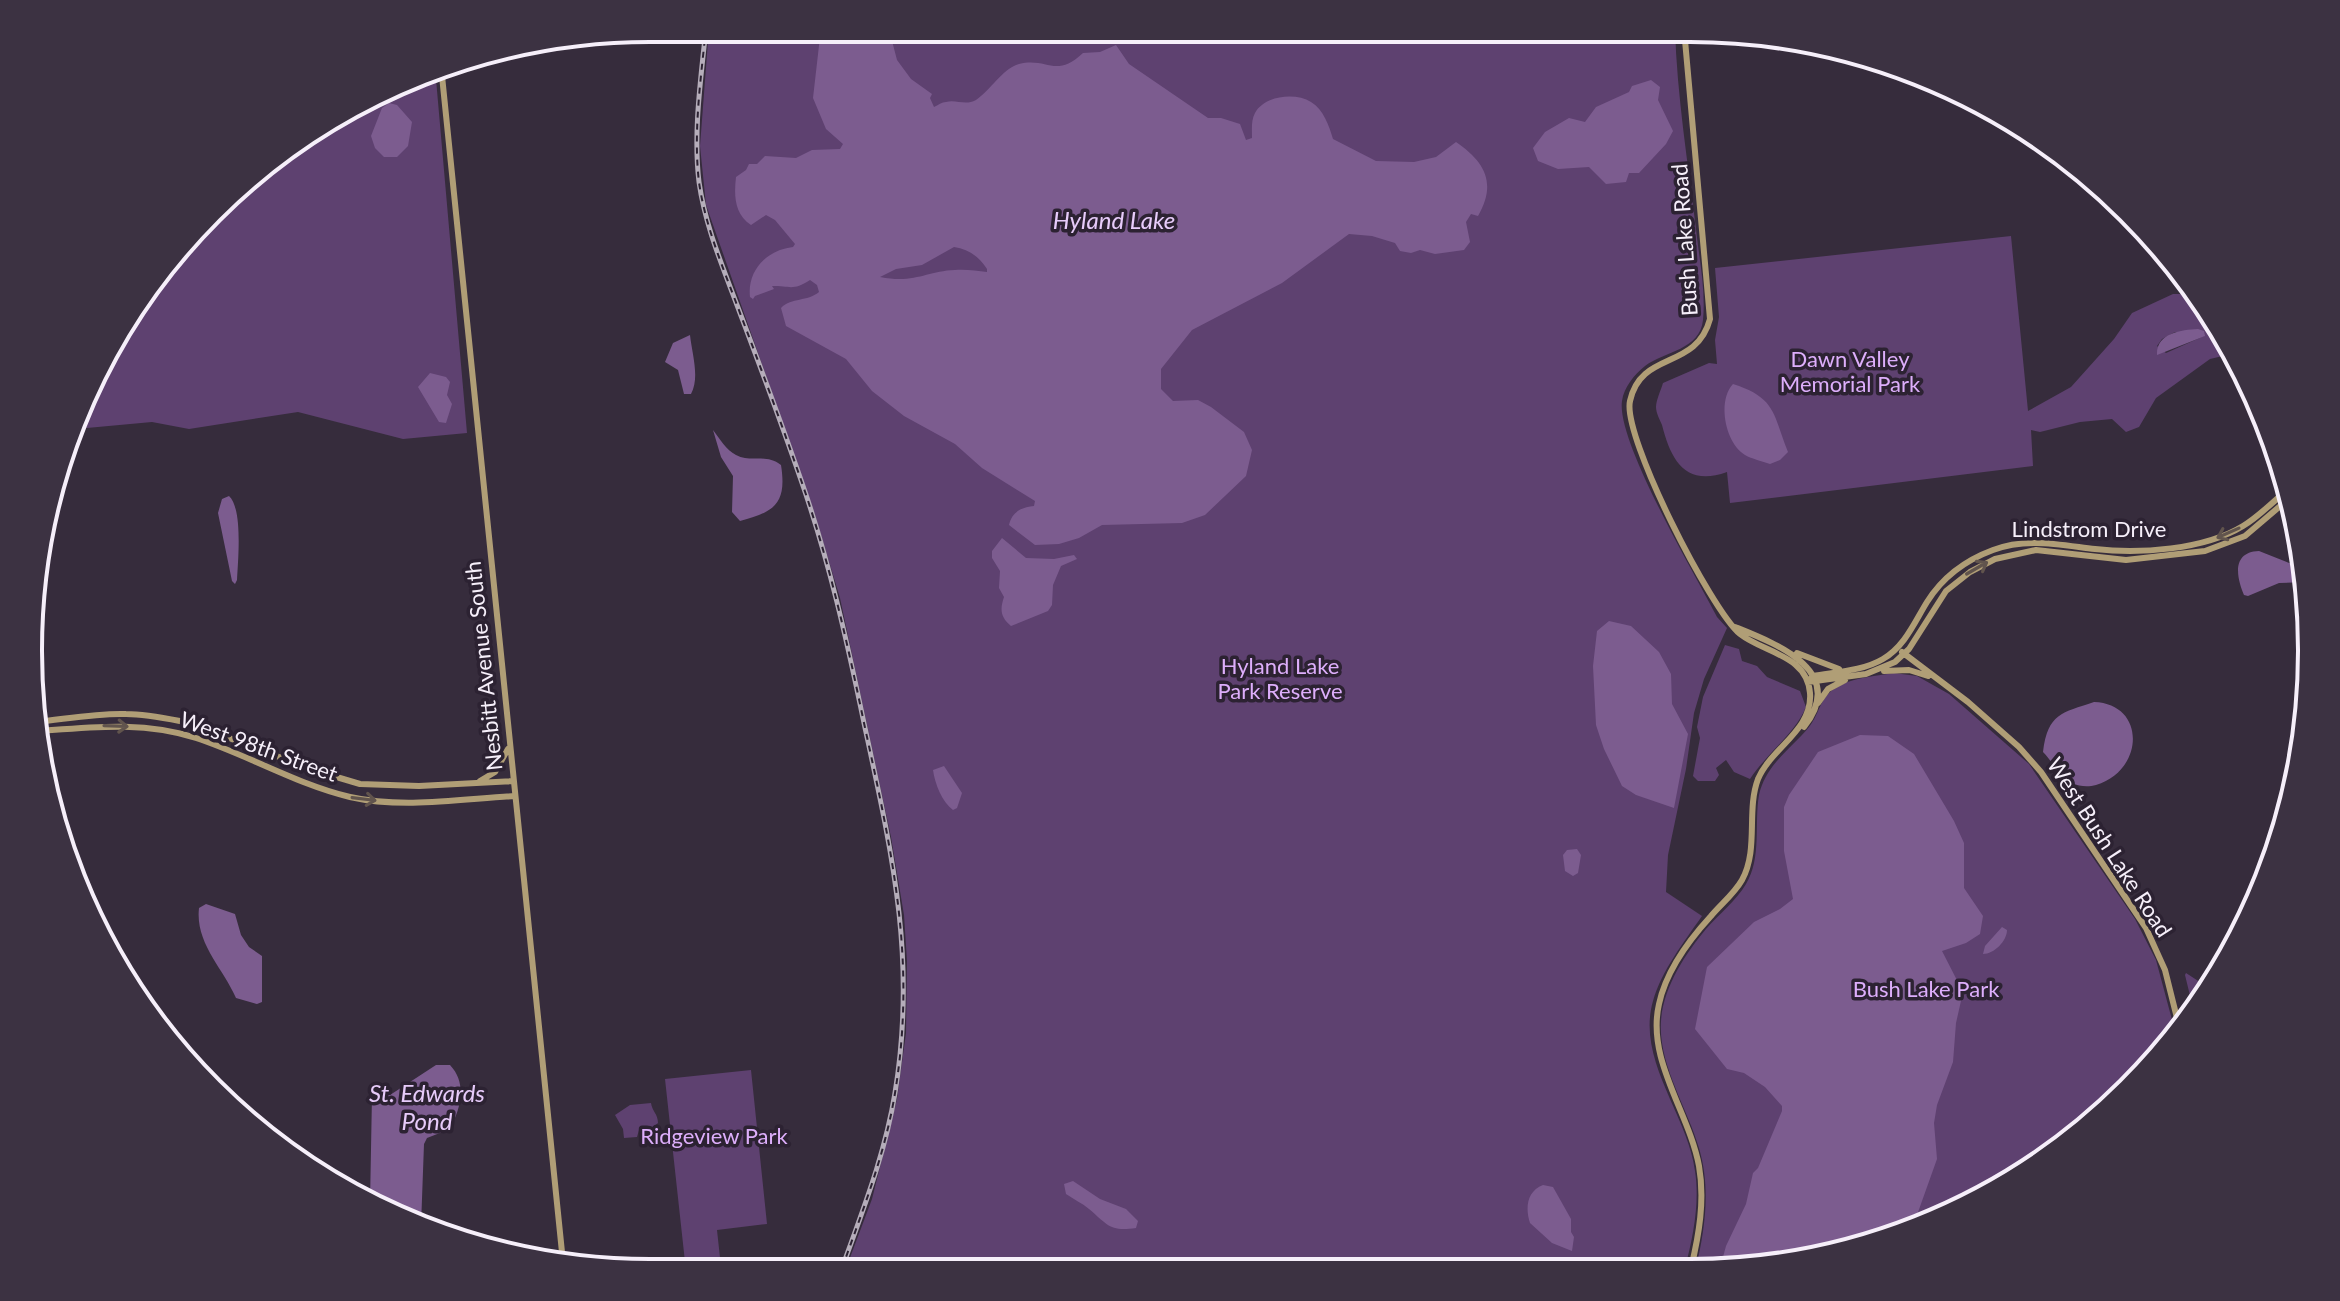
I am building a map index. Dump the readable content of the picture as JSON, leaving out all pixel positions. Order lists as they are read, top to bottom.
{
  "streets": {
    "street": [
      "Bush Lake Road",
      "Lindstrom Drive",
      "Nesbitt Avenue South",
      "West 98th Street",
      "West Bush Lake Road"
    ]
  },
  "crossings": [
    ["Bush Lake Road", "Lindstrom Drive"],
    ["Lindstrom Drive", "West Bush Lake Road"],
    ["Nesbitt Avenue South", "West 98th Street"]
  ],
  "water": ["Hyland Lake", "St. Edwards Pond"],
  "parks": [
    "Dawn Valley Memorial Park",
    "Hyland Lake Park Reserve",
    "Bush Lake Park",
    "Ridgeview Park"
  ]
}
